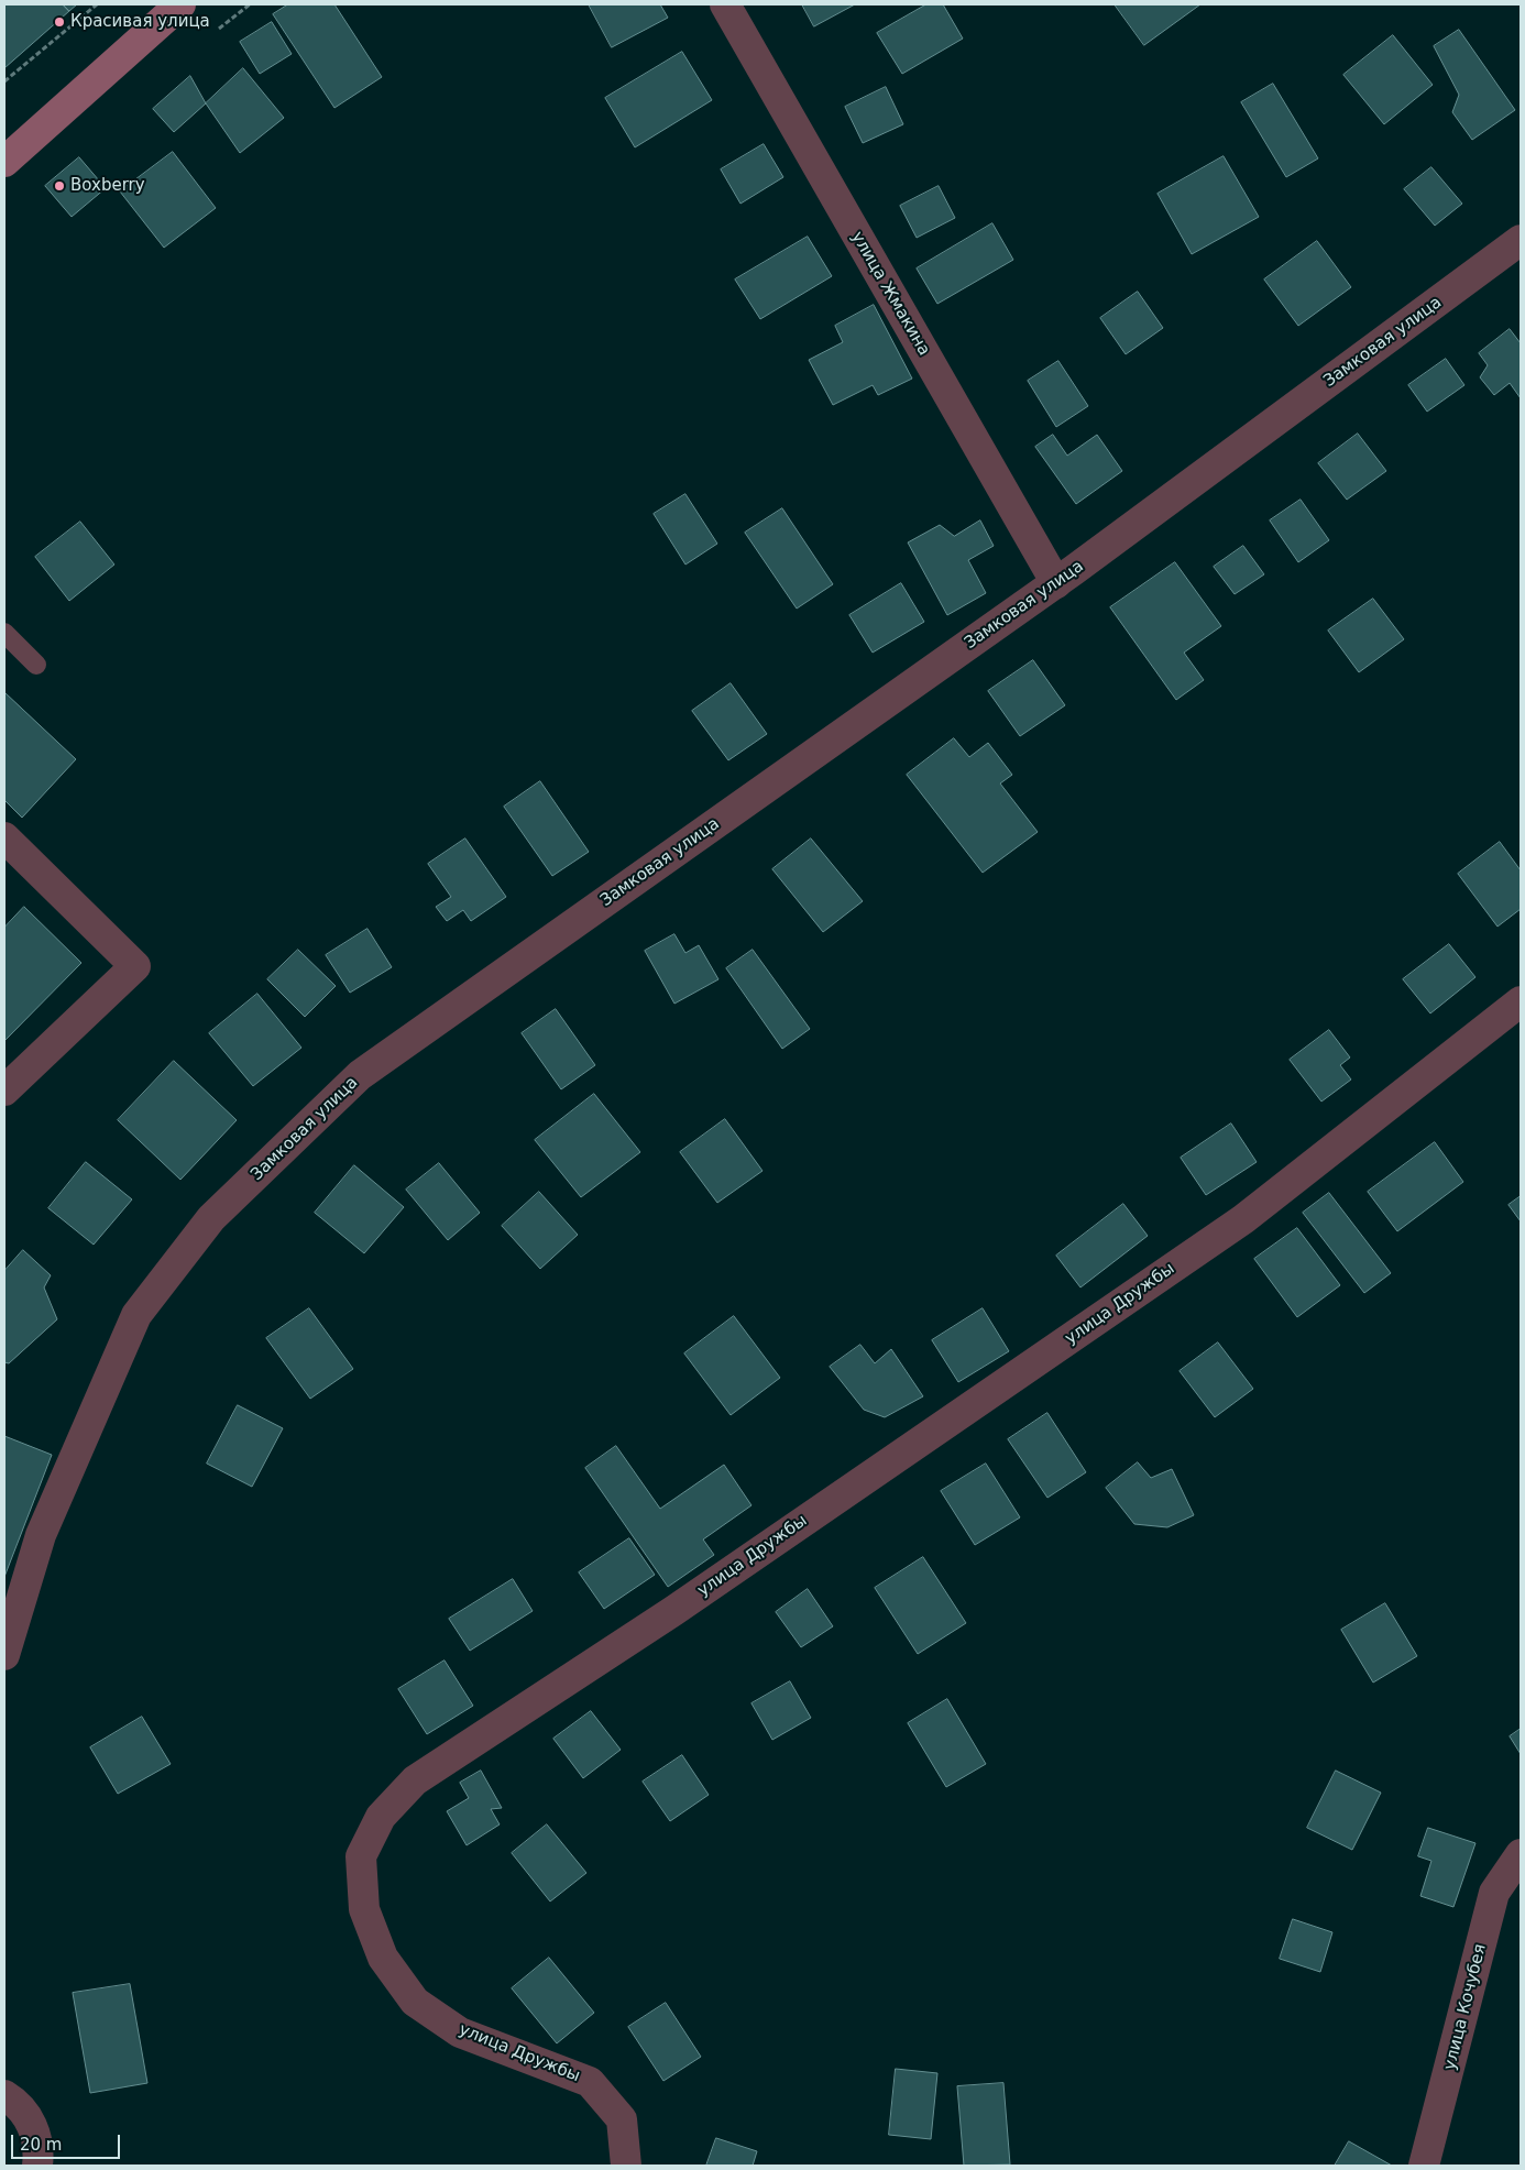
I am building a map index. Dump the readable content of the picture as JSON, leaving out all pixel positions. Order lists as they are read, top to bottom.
{
  "streets": {
    "street": [
      "улица Жмакина",
      "Замковая улица",
      "улица Дружбы",
      "улица Кочубея"
    ]
  },
  "crossings": [
    ["улица Жмакина", "Замковая улица"]
  ],
  "places": ["Красивая улица", "Boxberry"],
  "scale_bar": "20 m"
}
